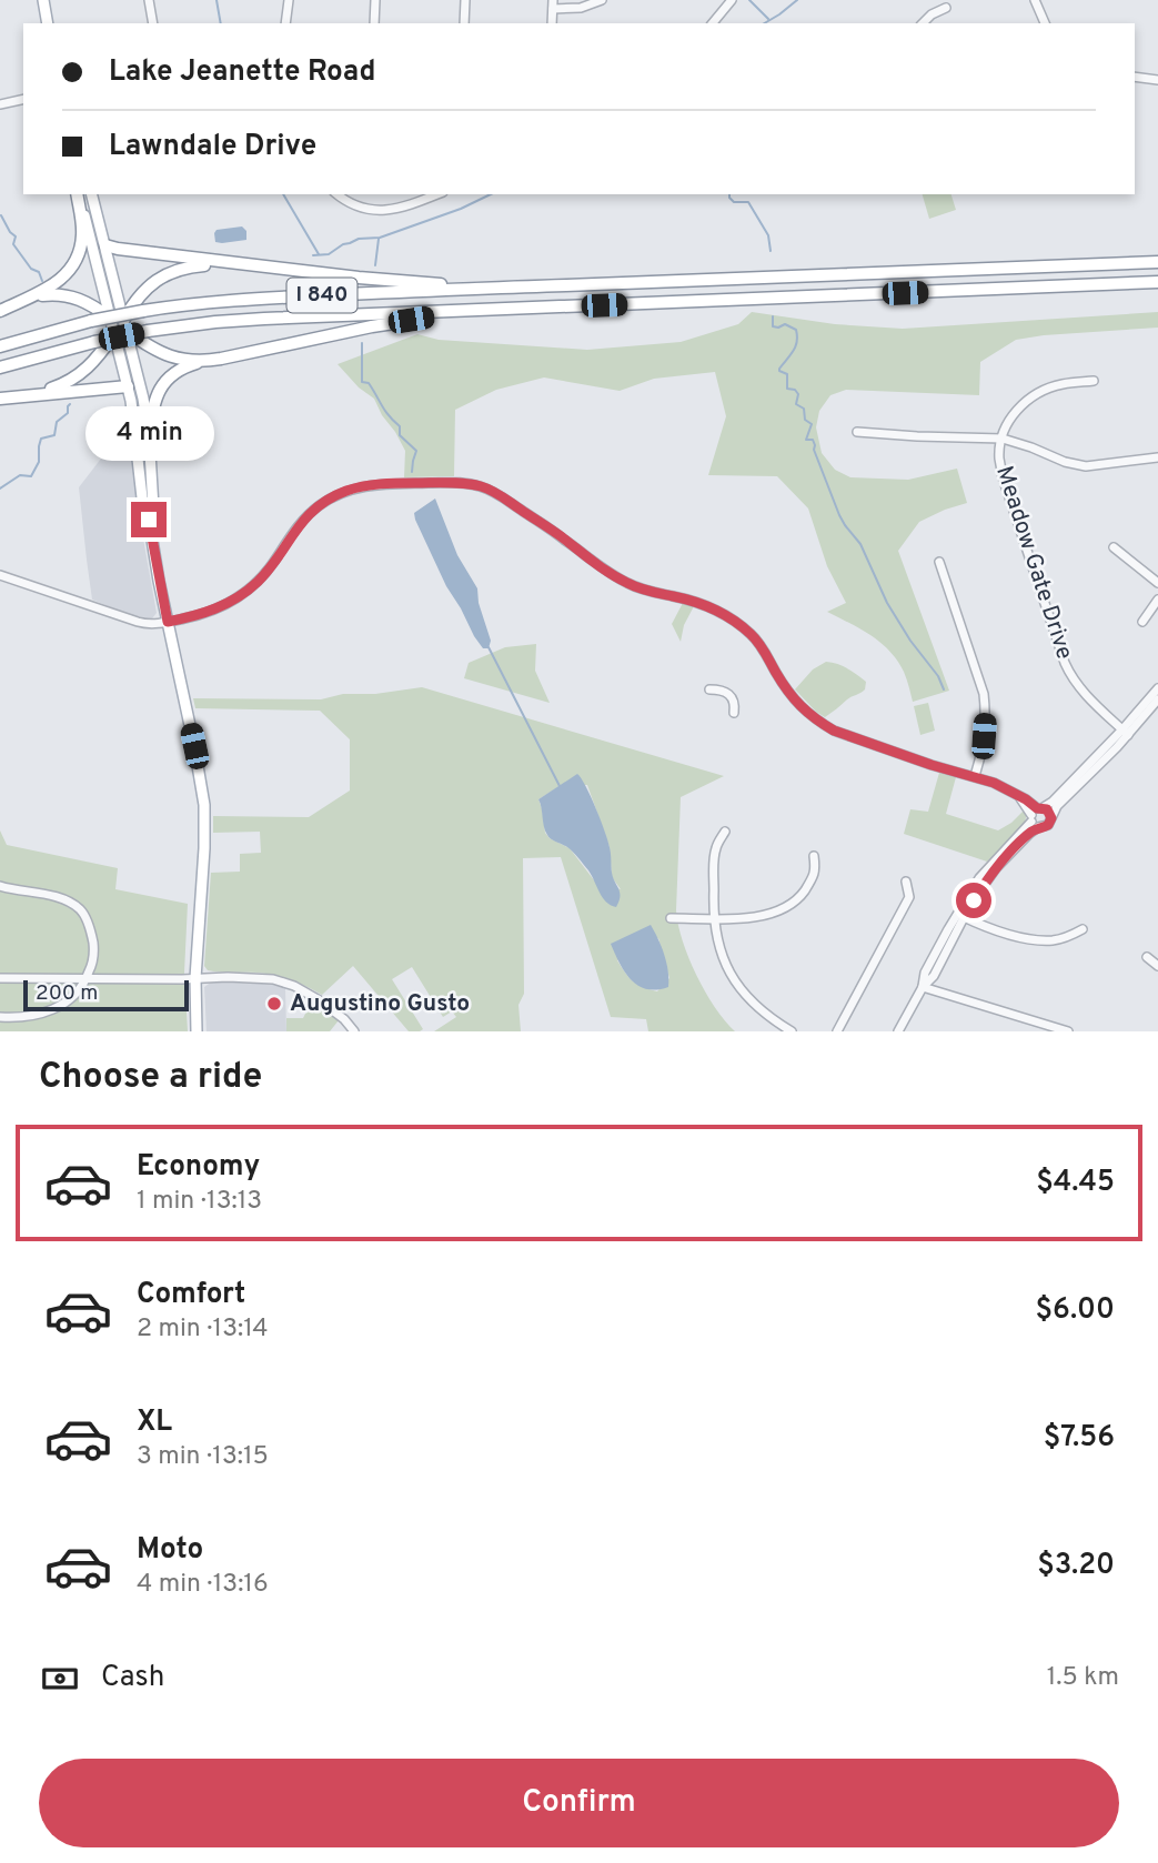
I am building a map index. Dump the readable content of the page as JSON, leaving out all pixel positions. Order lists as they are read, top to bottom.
{
  "streets": {
    "highway": ["I 840"],
    "street": ["Meadow Gate Drive"]
  },
  "places": ["Augustino Gusto"],
  "scale_bar": "200 m",
  "page": {
    "banner": ["Lake Jeanette Road", "Lawndale Drive"],
    "bubble": "4 min",
    "scale": "200 m",
    "heading": "Choose a ride",
    "list": [
      {
        "name": "Economy",
        "note": "1 min · 13:13",
        "value": "$4.45"
      },
      {
        "name": "Comfort",
        "note": "2 min · 13:14",
        "value": "$6.00"
      },
      {
        "name": "XL",
        "note": "3 min · 13:15",
        "value": "$7.56"
      },
      {
        "name": "Moto",
        "note": "4 min · 13:16",
        "value": "$3.20"
      }
    ],
    "pay": ["Cash", "1.5 km"],
    "buttons": "Confirm"
  }
}
